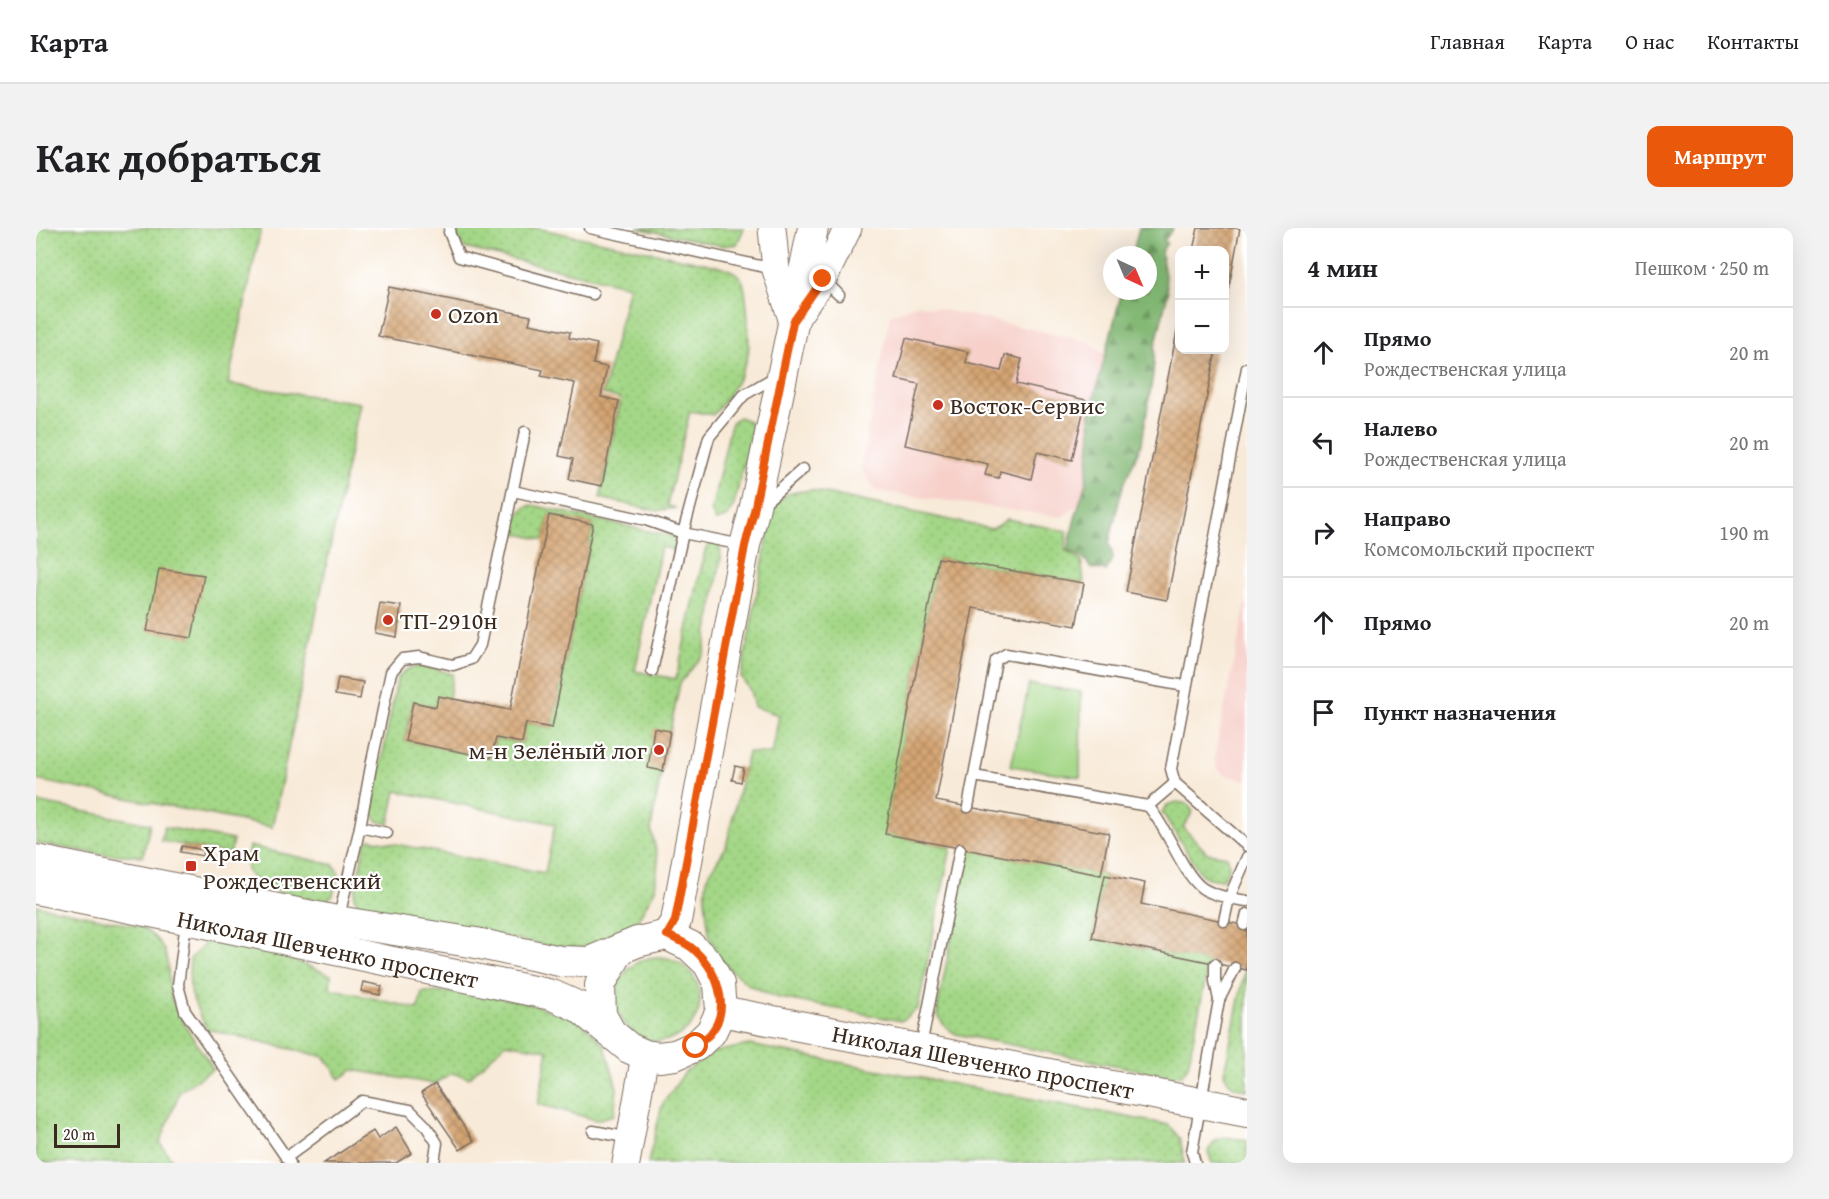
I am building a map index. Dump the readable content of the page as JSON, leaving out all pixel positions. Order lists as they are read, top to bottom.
{
  "streets": {
    "main road": ["Николая Шевченко проспект"]
  },
  "places": {
    "other": [
      "Ozon",
      "Восток-Сервис",
      "ТП-2910н",
      "м-н Зелёный лог"
    ],
    "transit": ["Храм Рождественский"]
  },
  "scale_bar": "20 m",
  "north": "bottom right",
  "page": {
    "header": "Карта",
    "nav": [
      "Главная",
      "Карта",
      "О нас",
      "Контакты"
    ],
    "title": "Как добраться",
    "buttons": "Маршрут",
    "heading": ["4 мин", "Пешком · 250 m"],
    "map_buttons": ["+", "−"],
    "list": [
      ["Прямо", "Рождественская улица", "20 m"],
      ["Налево", "Рождественская улица", "20 m"],
      ["Направо", "Комсомольский проспект", "190 m"],
      ["Прямо", "20 m"],
      "Пункт назначения"
    ],
    "scale": "20 m"
  }
}
